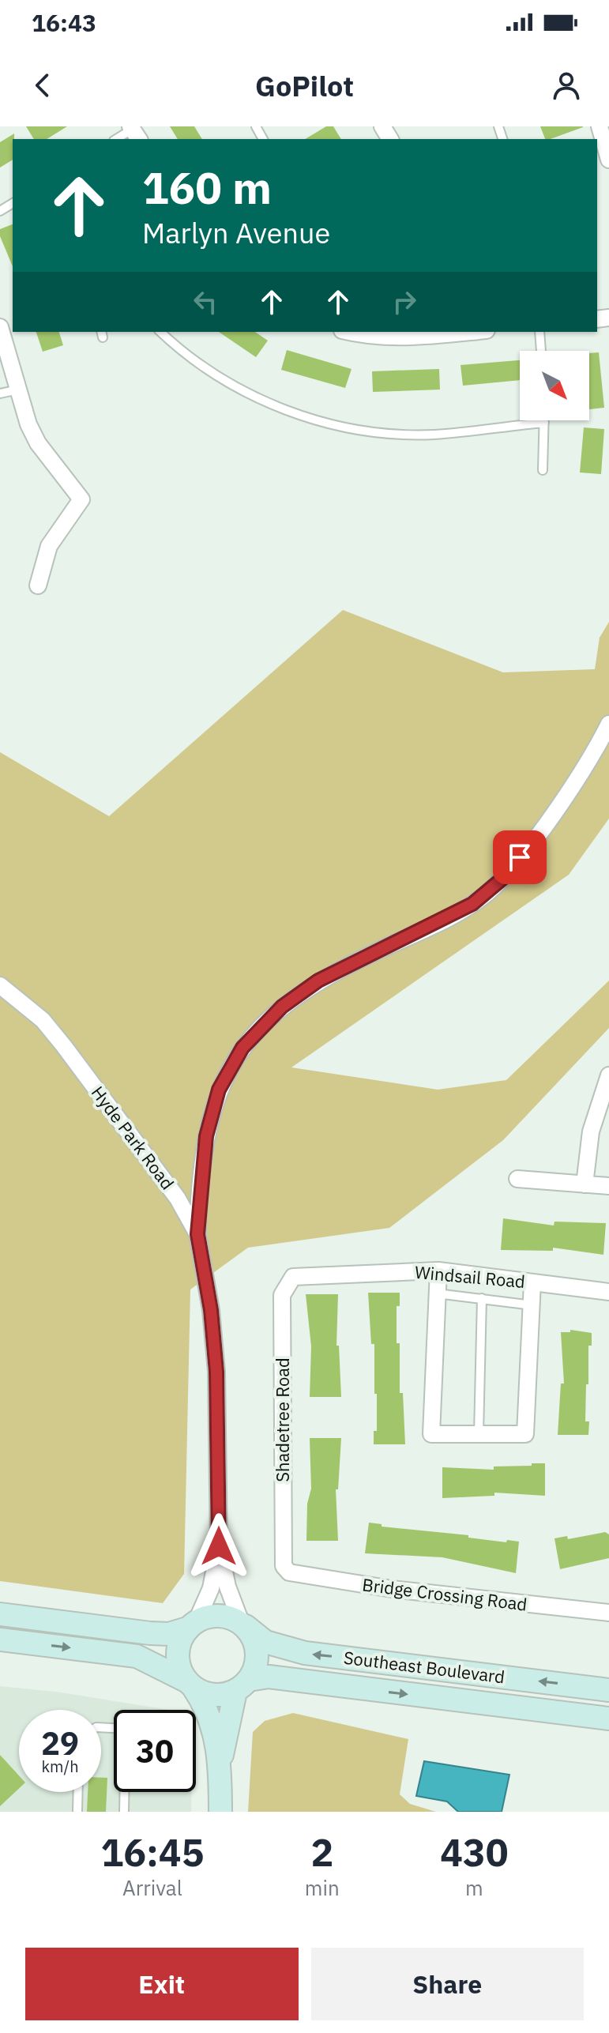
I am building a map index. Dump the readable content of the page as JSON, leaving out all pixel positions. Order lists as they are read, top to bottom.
{
  "streets": {
    "main road": ["Southeast Boulevard"],
    "street": [
      "Hyde Park Road",
      "Windsail Road",
      "Shadetree Road",
      "Bridge Crossing Road"
    ]
  },
  "crossings": [
    ["Hyde Park Road", "Southeast Boulevard"],
    ["Windsail Road", "Shadetree Road"],
    ["Shadetree Road", "Bridge Crossing Road"]
  ],
  "north": "bottom right",
  "page": {
    "status": "16:43",
    "header": "GoPilot",
    "turn": ["160 m", "Marlyn Avenue"],
    "speed": "29 km/h",
    "limit": "30",
    "eta": [
      "16:45",
      "Arrival",
      "2",
      "min",
      "430",
      "m"
    ],
    "buttons": ["Exit", "Share"]
  }
}
